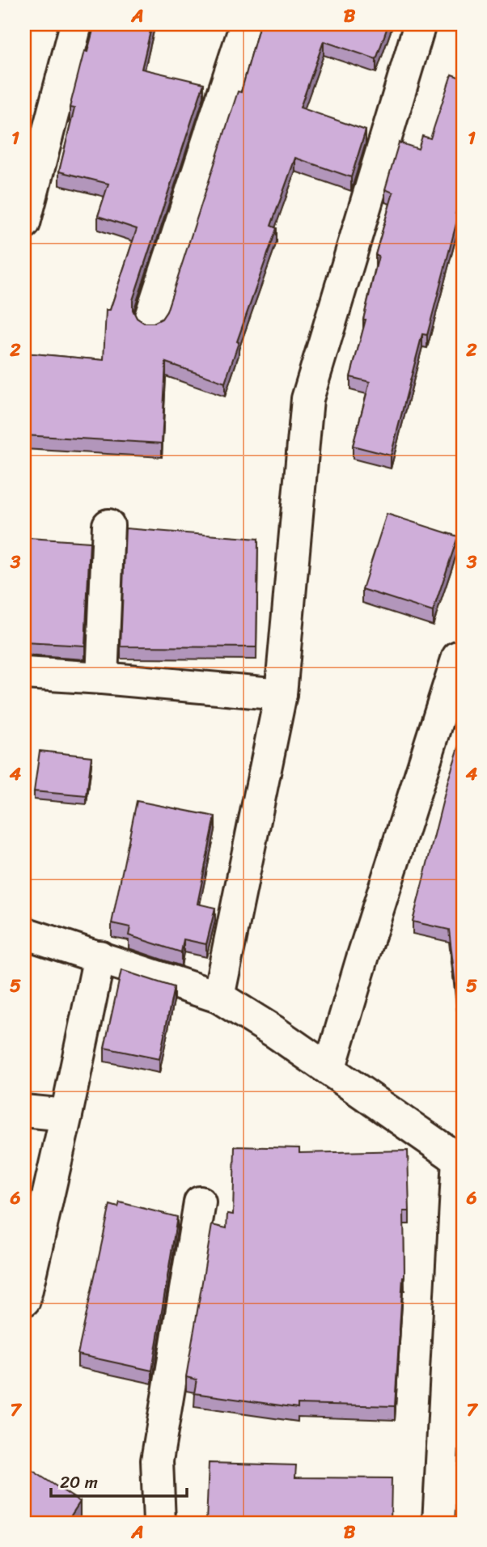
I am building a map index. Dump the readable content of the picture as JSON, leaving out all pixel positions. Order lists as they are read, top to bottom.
{
  "scale_bar": "20 m",
  "grid": {
    "columns": ["A", "B"],
    "rows": [
      "1",
      "2",
      "3",
      "4",
      "5",
      "6",
      "7"
    ]
  }
}
